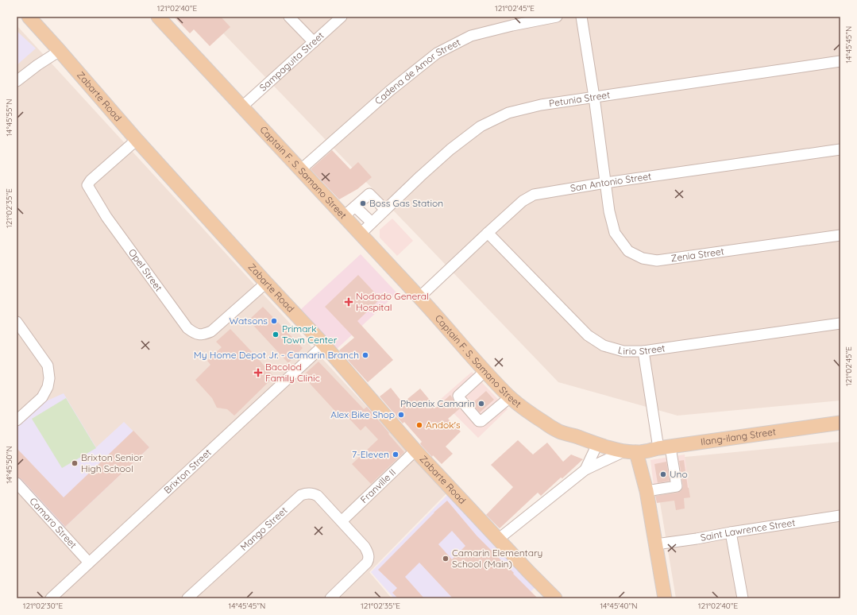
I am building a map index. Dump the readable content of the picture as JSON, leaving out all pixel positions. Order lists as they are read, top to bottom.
{
  "streets": {
    "main road": ["Zabarte Road", "Captain F. S. Samano Street", "Ilang-ilang Street"],
    "street": [
      "Sampaguita Street",
      "Cadena de Amor Street",
      "Petunia Street",
      "San Antonio Street",
      "Zenia Street",
      "Opel Street",
      "Lirio Street",
      "Brixton Street",
      "Franville II",
      "Camaro Street",
      "Mango Street",
      "Saint Lawrence Street"
    ]
  },
  "crossings": [
    ["Sampaguita Street", "Captain F. S. Samano Street"],
    ["Cadena de Amor Street", "Captain F. S. Samano Street"],
    ["Zabarte Road", "Opel Street"],
    ["Zabarte Road", "Brixton Street"],
    ["Zabarte Road", "Franville II"],
    ["Petunia Street", "Captain F. S. Samano Street"],
    ["Petunia Street", "Zenia Street"],
    ["Captain F. S. Samano Street", "San Antonio Street"],
    ["Captain F. S. Samano Street", "Ilang-ilang Street"],
    ["San Antonio Street", "Zenia Street"],
    ["San Antonio Street", "Lirio Street"],
    ["Brixton Street", "Camaro Street"],
    ["Franville II", "Mango Street"]
  ],
  "places": {
    "other": [
      "Boss Gas Station",
      "Watsons",
      "Primark Town Center",
      "My Home Depot Jr. - Camarin Branch",
      "Phoenix Camarin",
      "Alex Bike Shop",
      "Andok's",
      "7-Eleven",
      "Brixton Senior High School",
      "Uno",
      "Camarin Elementary School (Main)"
    ],
    "health": ["Nodado General Hospital", "Bacolod Family Clinic"]
  },
  "coordinates": [
    "121°02'40\"E",
    "121°02'45\"E",
    "14°45'45\"N",
    "14°45'55\"N",
    "121°02'35\"E",
    "14°45'50\"N",
    "121°02'30\"E",
    "14°45'40\"N"
  ]
}
